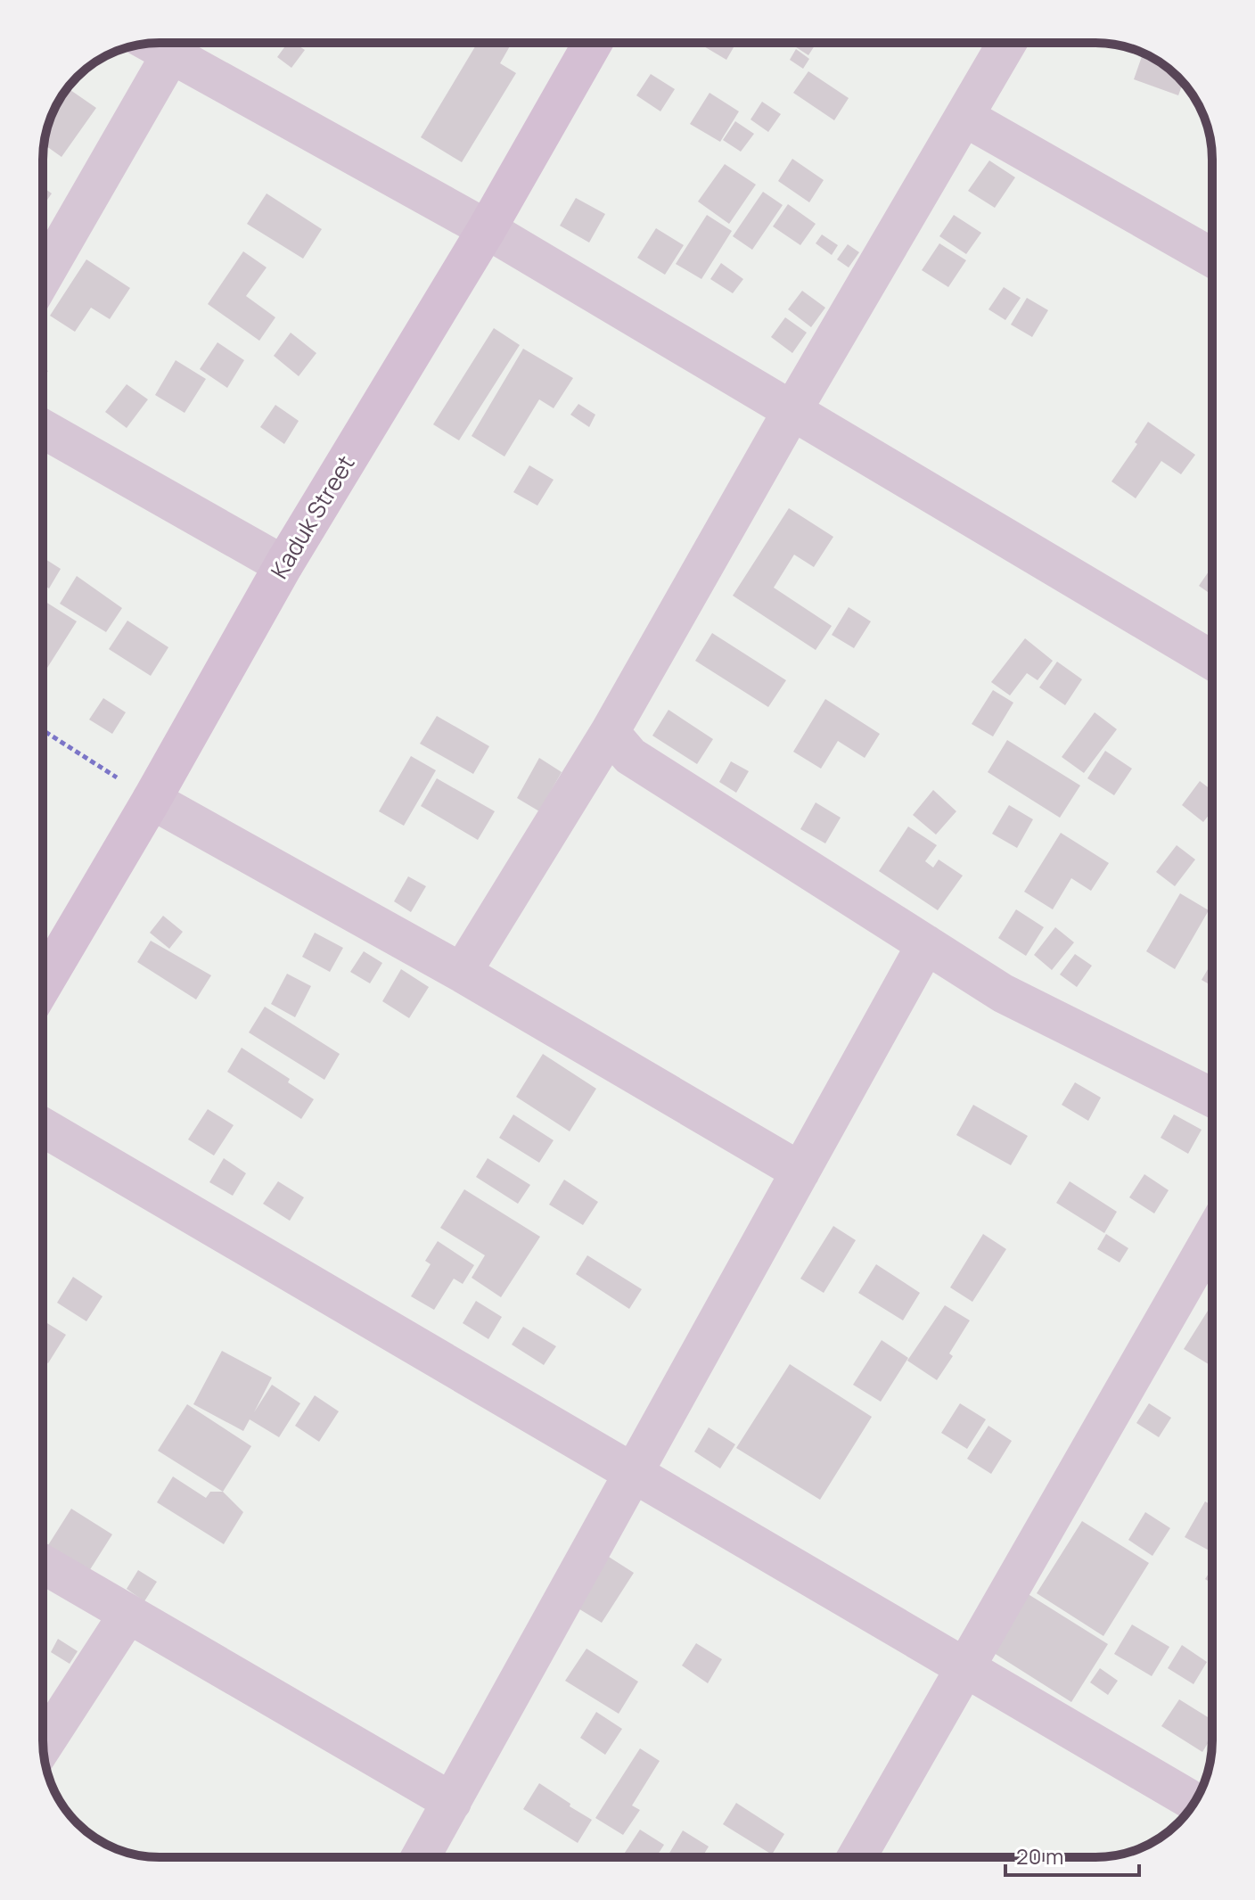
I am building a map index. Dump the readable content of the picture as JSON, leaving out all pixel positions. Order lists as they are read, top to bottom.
{
  "streets": {
    "street": ["Kaduk Street"]
  },
  "scale_bar": "20 m"
}
